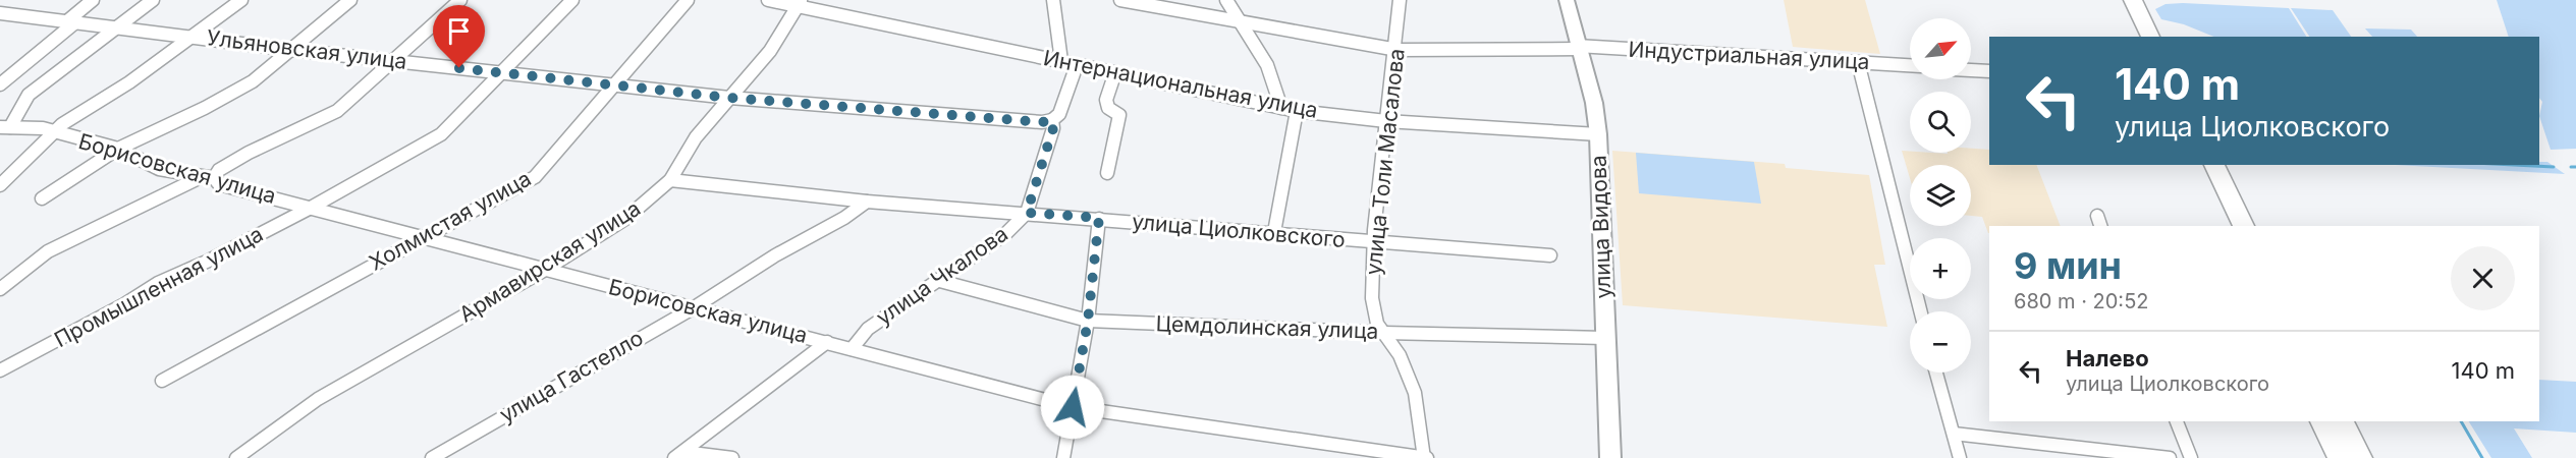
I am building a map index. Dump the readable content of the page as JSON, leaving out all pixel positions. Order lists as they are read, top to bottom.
{
  "streets": {
    "street": [
      "Ульяновская улица",
      "Индустриальная улица",
      "Интернациональная улица",
      "улица Толи Масалова",
      "Борисовская улица",
      "Холмистая улица",
      "улица Видова",
      "улица Циолковского",
      "Армавирская улица",
      "улица Чкалова",
      "Промышленная улица",
      "Цемдолинская улица",
      "улица Гастелло"
    ]
  },
  "crossings": [
    ["Ульяновская улица", "Холмистая улица"],
    ["Ульяновская улица", "Армавирская улица"],
    ["Ульяновская улица", "улица Чкалова"],
    ["Ульяновская улица", "Промышленная улица"],
    ["Индустриальная улица", "улица Толи Масалова"],
    ["Индустриальная улица", "улица Видова"],
    ["Интернациональная улица", "улица Толи Масалова"],
    ["Интернациональная улица", "улица Видова"],
    ["Интернациональная улица", "Армавирская улица"],
    ["Интернациональная улица", "улица Чкалова"],
    ["улица Толи Масалова", "Борисовская улица"],
    ["улица Толи Масалова", "улица Циолковского"],
    ["улица Толи Масалова", "Цемдолинская улица"],
    ["Борисовская улица", "Холмистая улица"],
    ["Борисовская улица", "Армавирская улица"],
    ["Борисовская улица", "улица Чкалова"],
    ["Борисовская улица", "Промышленная улица"],
    ["Борисовская улица", "улица Гастелло"],
    ["улица Видова", "Цемдолинская улица"],
    ["улица Циолковского", "Армавирская улица"],
    ["улица Циолковского", "улица Чкалова"],
    ["улица Циолковского", "улица Гастелло"],
    ["улица Чкалова", "Цемдолинская улица"]
  ],
  "north": "top right",
  "page": {
    "map_buttons": ["+", "−"],
    "turn": ["140 m", "улица Циолковского"],
    "heading": ["9 мин", "680 m · 20:52"],
    "list": [
      {
        "name": "Налево",
        "note": "улица Циолковского",
        "value": "140 m"
      }
    ]
  }
}
